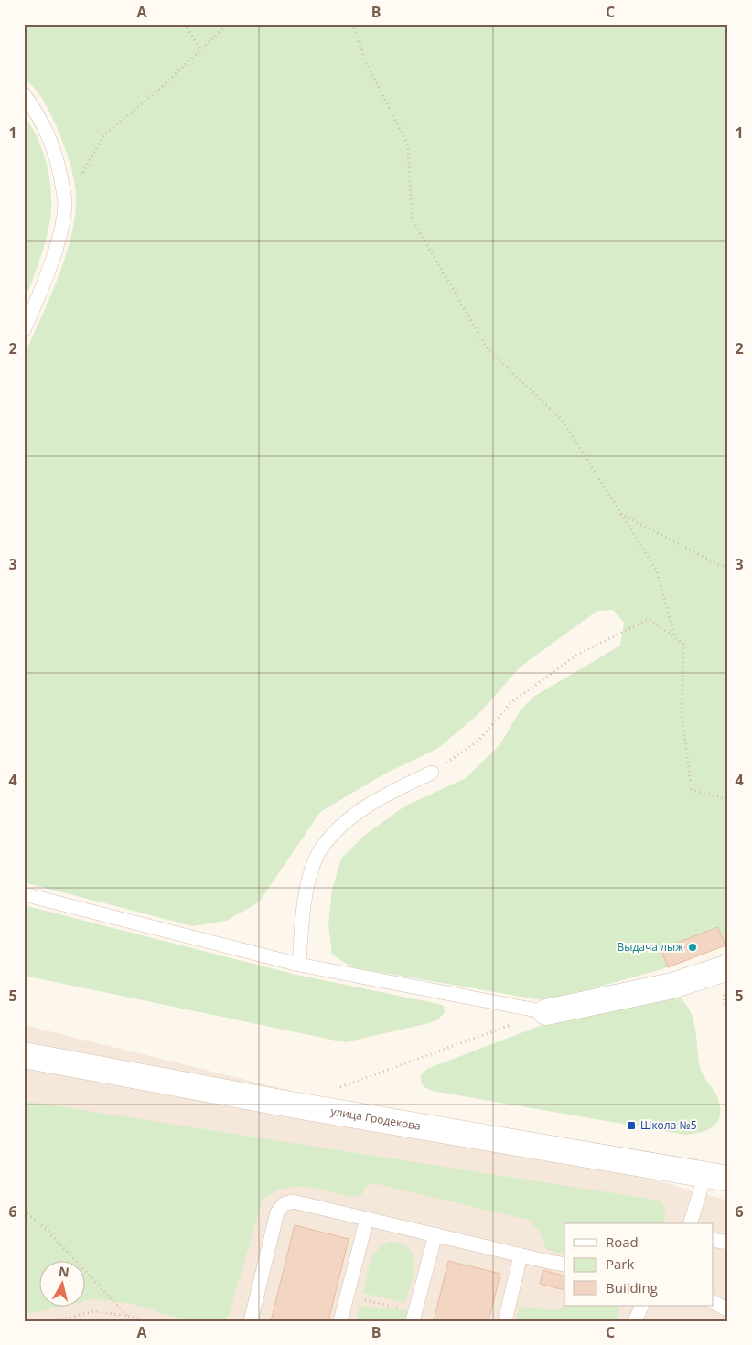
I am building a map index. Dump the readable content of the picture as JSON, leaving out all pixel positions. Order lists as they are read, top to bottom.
{
  "streets": {
    "main road": ["улица Гродекова"]
  },
  "places": {
    "other": ["Выдача лыж"],
    "transit": ["Школа №5"]
  },
  "legend": ["Road", "Park", "Building"],
  "north": "top",
  "grid": {
    "columns": ["A", "B", "C"],
    "rows": [
      "1",
      "2",
      "3",
      "4",
      "5",
      "6"
    ]
  }
}
